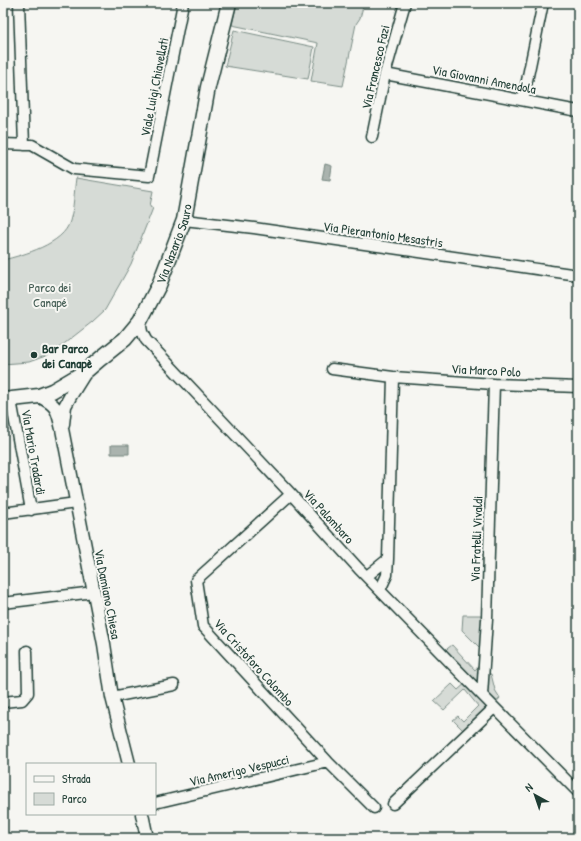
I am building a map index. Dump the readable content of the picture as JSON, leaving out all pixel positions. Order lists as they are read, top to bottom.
{
  "streets": {
    "main road": ["Via Nazario Sauro"],
    "street": [
      "Via Francesco Fazi",
      "Via Giovanni Amendola",
      "Viale Luigi Chiavellati",
      "Via Pierantonio Mesastris",
      "Via Marco Polo",
      "Via Mario Tradardi",
      "Via Palombaro",
      "Via Fratelli Vivaldi",
      "Via Damiano Chiesa",
      "Via Cristoforo Colombo",
      "Via Amerigo Vespucci"
    ]
  },
  "crossings": [
    ["Via Francesco Fazi", "Via Giovanni Amendola"],
    ["Via Pierantonio Mesastris", "Via Nazario Sauro"],
    ["Via Nazario Sauro", "Via Mario Tradardi"],
    ["Via Nazario Sauro", "Via Palombaro"],
    ["Via Nazario Sauro", "Via Damiano Chiesa"],
    ["Via Marco Polo", "Via Fratelli Vivaldi"],
    ["Via Palombaro", "Via Fratelli Vivaldi"],
    ["Via Palombaro", "Via Cristoforo Colombo"],
    ["Via Cristoforo Colombo", "Via Amerigo Vespucci"]
  ],
  "parks": ["Parco dei Canapé"],
  "places": ["Bar Parco dei Canapè"],
  "legend": ["Strada", "Parco"],
  "north": "top left"
}
